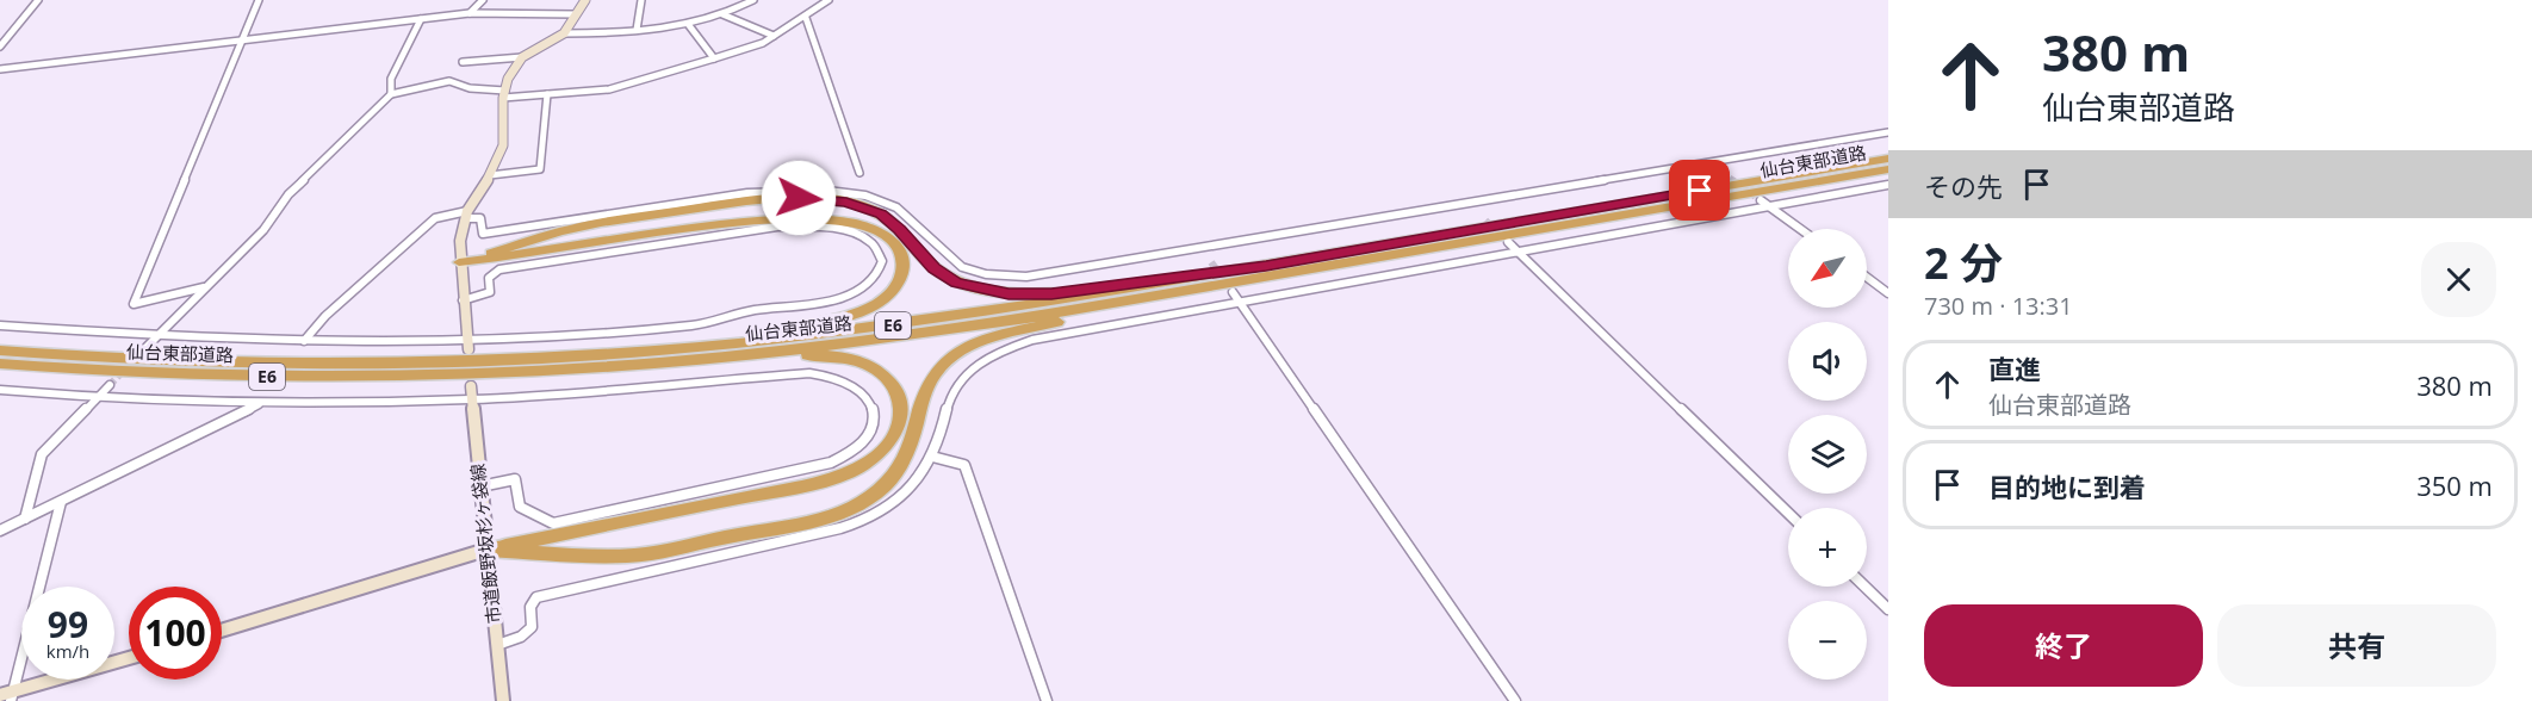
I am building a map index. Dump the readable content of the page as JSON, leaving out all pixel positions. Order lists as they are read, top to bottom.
{
  "streets": {
    "highway": ["仙台東部道路", "E6"],
    "street": ["市道飯野坂杉ヶ袋線"]
  },
  "north": "bottom left",
  "page": {
    "turn": ["380 m", "仙台東部道路"],
    "then": "その先",
    "heading": ["2 分", "730 m · 13:31"],
    "map_buttons": ["+", "−"],
    "list": [
      {
        "name": "直進",
        "note": "仙台東部道路",
        "value": "380 m"
      },
      {
        "name": "目的地に到着",
        "value": "350 m"
      }
    ],
    "speed": "99 km/h",
    "limit": "100",
    "buttons": ["終了", "共有"]
  }
}
